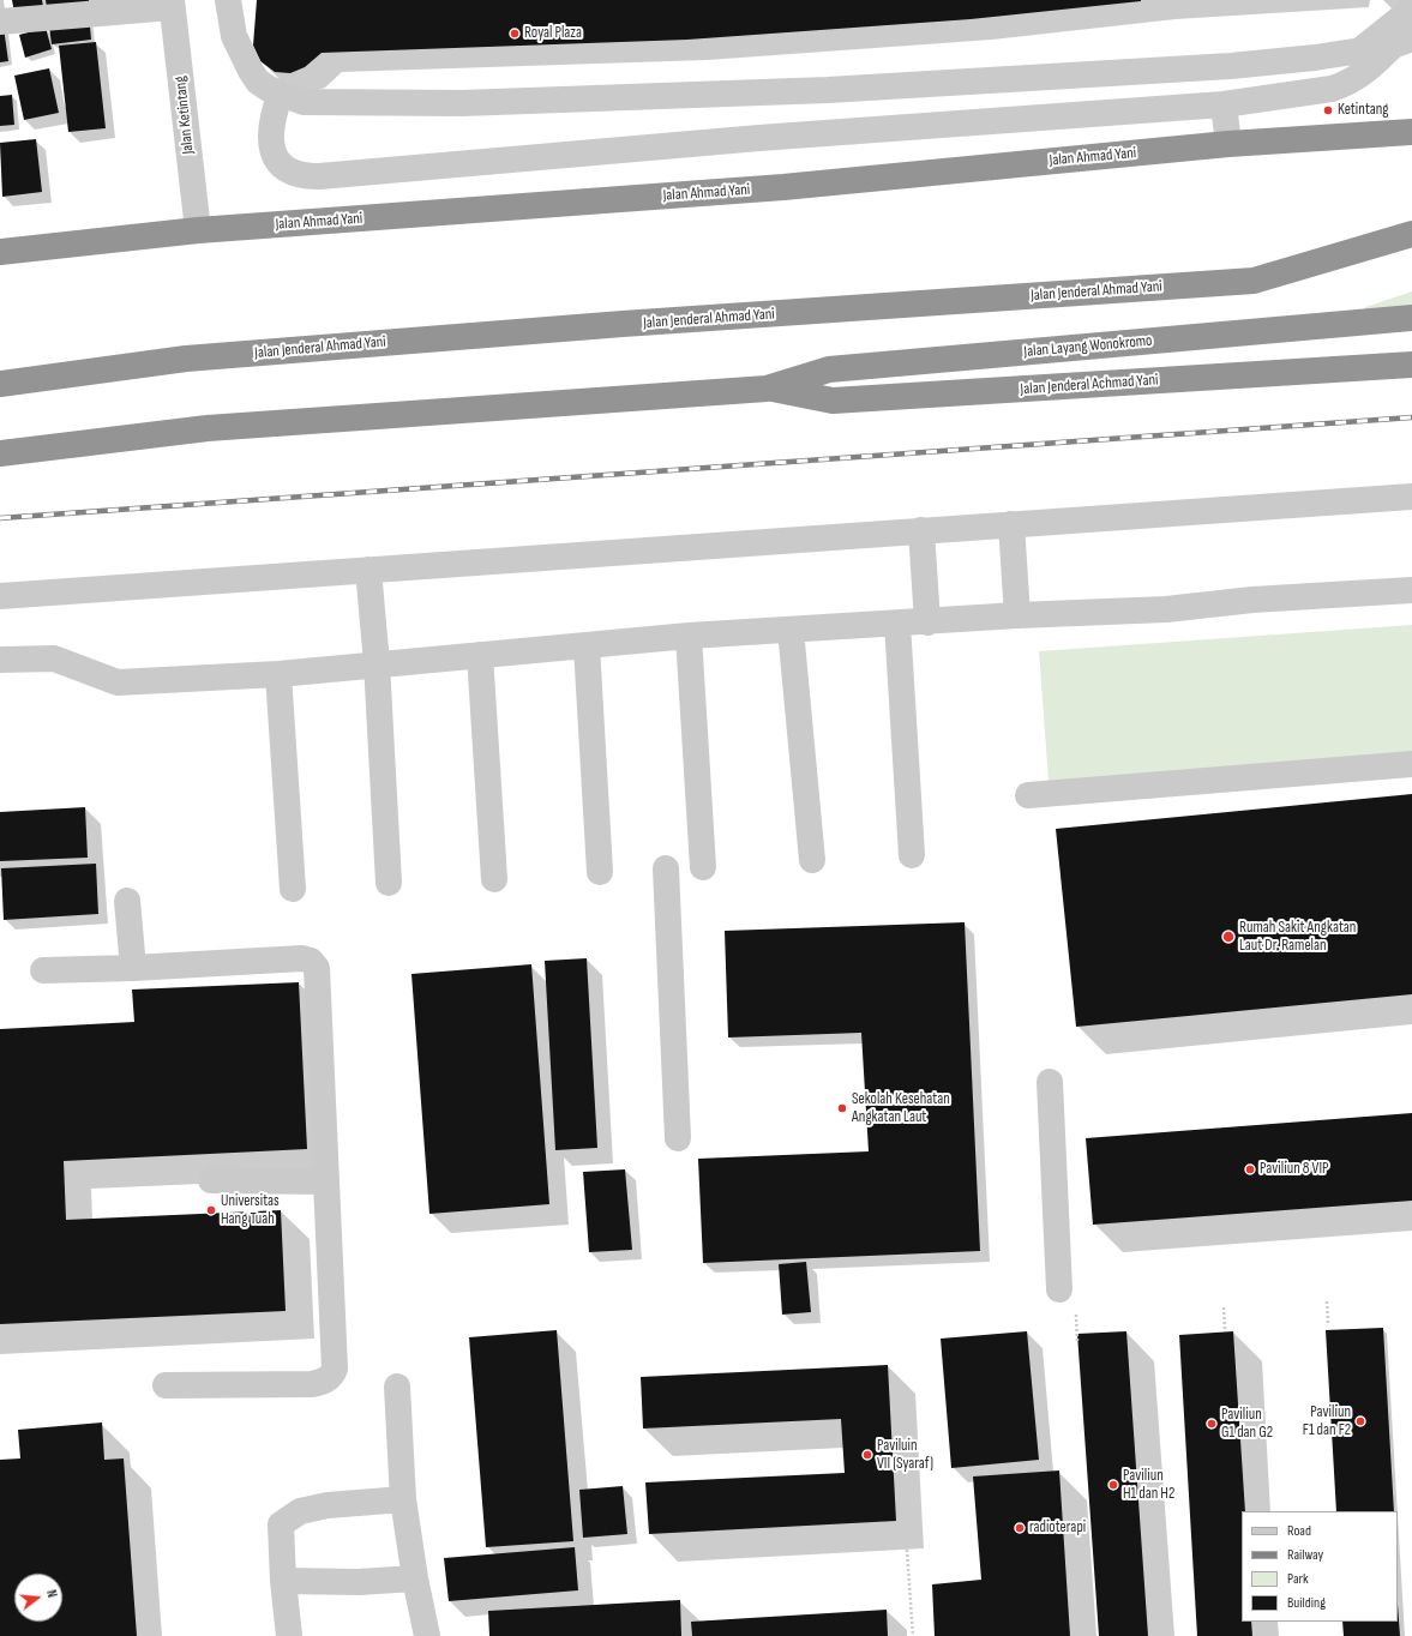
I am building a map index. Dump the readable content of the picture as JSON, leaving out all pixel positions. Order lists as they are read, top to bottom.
{
  "streets": {
    "highway": [
      "Jalan Ahmad Yani",
      "Jalan Jenderal Ahmad Yani",
      "Jalan Layang Wonokromo",
      "Jalan Jenderal Achmad Yani"
    ],
    "street": ["Jalan Ketintang"]
  },
  "crossings": [
    ["Jalan Ketintang", "Jalan Ahmad Yani"],
    ["Jalan Layang Wonokromo", "Jalan Jenderal Achmad Yani"]
  ],
  "places": [
    "Royal Plaza",
    "Ketintang",
    "Rumah Sakit Angkatan Laut Dr. Ramelan",
    "Sekolah Kesehatan Angkatan Laut",
    "Paviliun 8 VIP",
    "Universitas Hang Tuah",
    "Paviliun F1 dan F2",
    "Paviliun G1 dan G2",
    "Paviluin VII (Syaraf)",
    "Paviliun H1 dan H2",
    "radioterapi"
  ],
  "legend": [
    "Road",
    "Railway",
    "Park",
    "Building"
  ],
  "north": "right"
}
